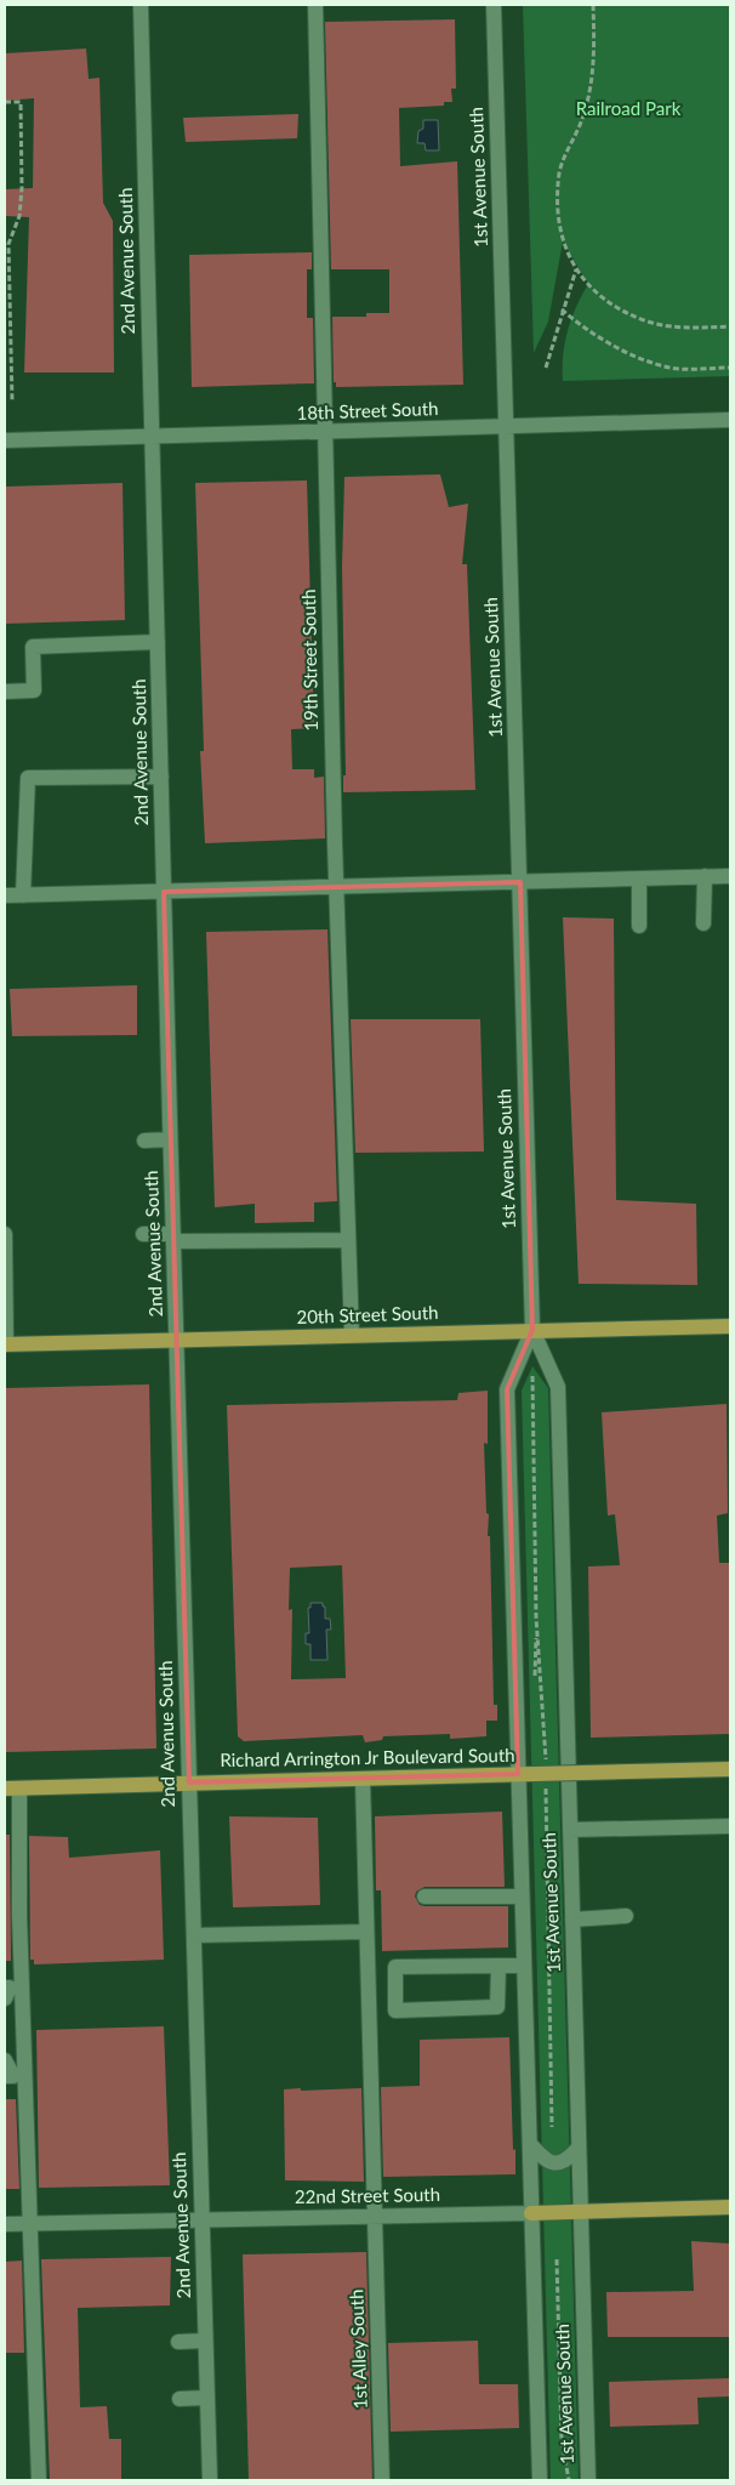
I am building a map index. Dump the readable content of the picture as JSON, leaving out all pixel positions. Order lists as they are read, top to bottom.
{
  "streets": {
    "main road": ["20th Street South", "Richard Arrington Jr Boulevard South", "22nd Street South"],
    "street": [
      "1st Avenue South",
      "2nd Avenue South",
      "18th Street South",
      "19th Street South",
      "1st Alley South"
    ]
  },
  "crossings": [
    ["1st Avenue South", "18th Street South"],
    ["1st Avenue South", "20th Street South"],
    ["1st Avenue South", "Richard Arrington Jr Boulevard South"],
    ["1st Avenue South", "22nd Street South"],
    ["2nd Avenue South", "18th Street South"],
    ["2nd Avenue South", "20th Street South"],
    ["2nd Avenue South", "Richard Arrington Jr Boulevard South"],
    ["2nd Avenue South", "22nd Street South"],
    ["18th Street South", "19th Street South"],
    ["19th Street South", "20th Street South"],
    ["Richard Arrington Jr Boulevard South", "1st Alley South"],
    ["22nd Street South", "1st Alley South"]
  ],
  "parks": ["Railroad Park"]
}
